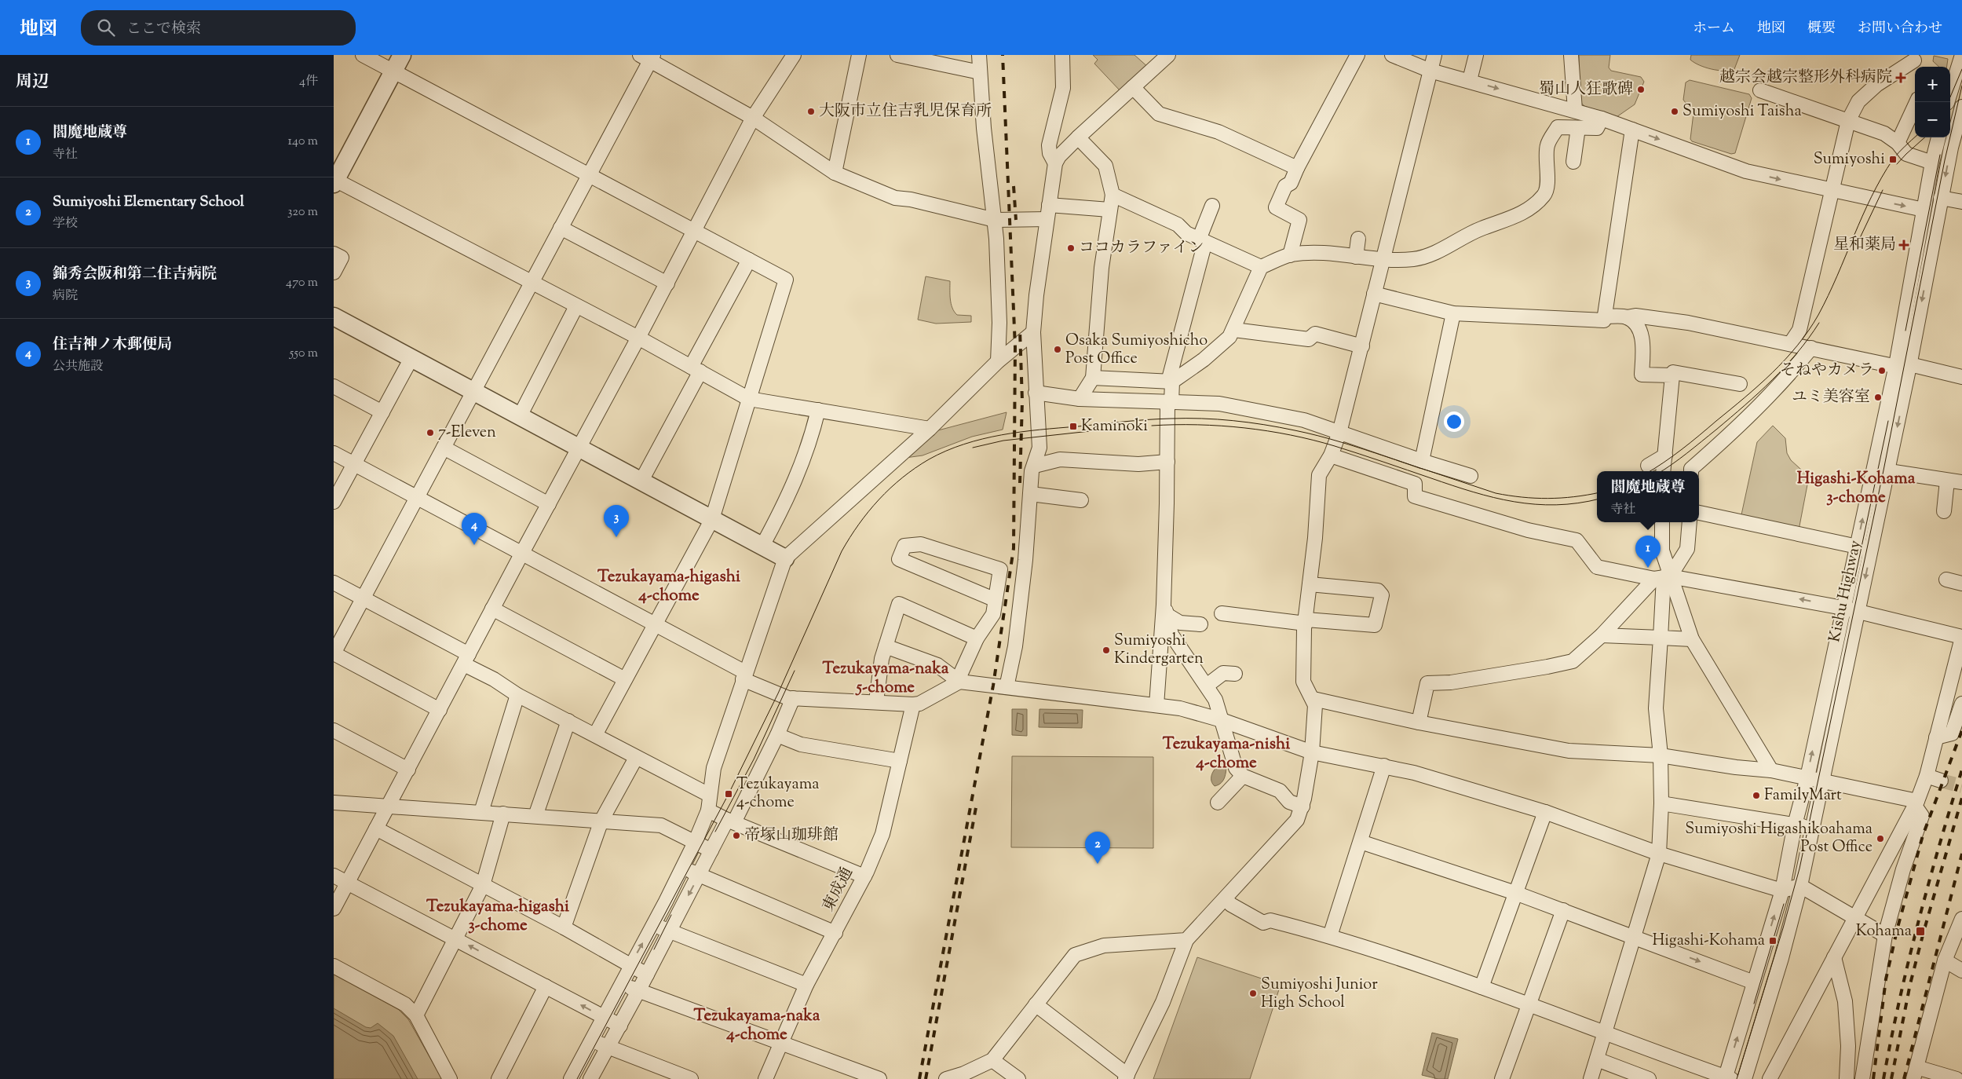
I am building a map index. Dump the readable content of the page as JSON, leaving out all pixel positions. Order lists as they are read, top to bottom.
{
  "streets": {
    "street": ["Kishu Highway", "東成通"]
  },
  "districts": [
    "Higashi-Kohama 3-chome",
    "Tezukayama-higashi 4-chome",
    "Tezukayama-naka 5-chome",
    "Tezukayama-nishi 4-chome",
    "Tezukayama-higashi 3-chome",
    "Tezukayama-naka 4-chome"
  ],
  "places": {
    "health": ["越宗会越宗整形外科病院", "星和薬局"],
    "other": [
      "蜀山人狂歌碑",
      "大阪市立住吉乳児保育所",
      "Sumiyoshi Taisha",
      "ココカラファイン",
      "Osaka Sumiyoshicho Post Office",
      "そねやカメラ",
      "ユミ美容室",
      "7-Eleven",
      "Sumiyoshi Kindergarten",
      "FamilyMart",
      "帝塚山珈琲館",
      "Sumiyoshi Higashikoahama Post Office",
      "Sumiyoshi Junior High School"
    ],
    "transit": [
      "Sumiyoshi",
      "Kaminoki",
      "Tezukayama 4-chome",
      "Kohama",
      "Higashi-Kohama"
    ]
  },
  "page": {
    "header": "地図",
    "search": "ここで検索",
    "nav": [
      "ホーム",
      "地図",
      "概要",
      "お問い合わせ"
    ],
    "heading": ["周辺", "4件"],
    "map_buttons": ["+", "−"],
    "list": [
      {
        "mark": "1",
        "name": "閻魔地蔵尊",
        "note": "寺社",
        "value": "140 m"
      },
      {
        "mark": "2",
        "name": "Sumiyoshi Elementary School",
        "note": "学校",
        "value": "320 m"
      },
      {
        "mark": "3",
        "name": "錦秀会阪和第二住吉病院",
        "note": "病院",
        "value": "470 m"
      },
      {
        "mark": "4",
        "name": "住吉神ノ木郵便局",
        "note": "公共施設",
        "value": "550 m"
      }
    ],
    "popup": ["閻魔地蔵尊", "寺社"],
    "pins": [
      "3",
      "4",
      "1",
      "2"
    ]
  }
}
